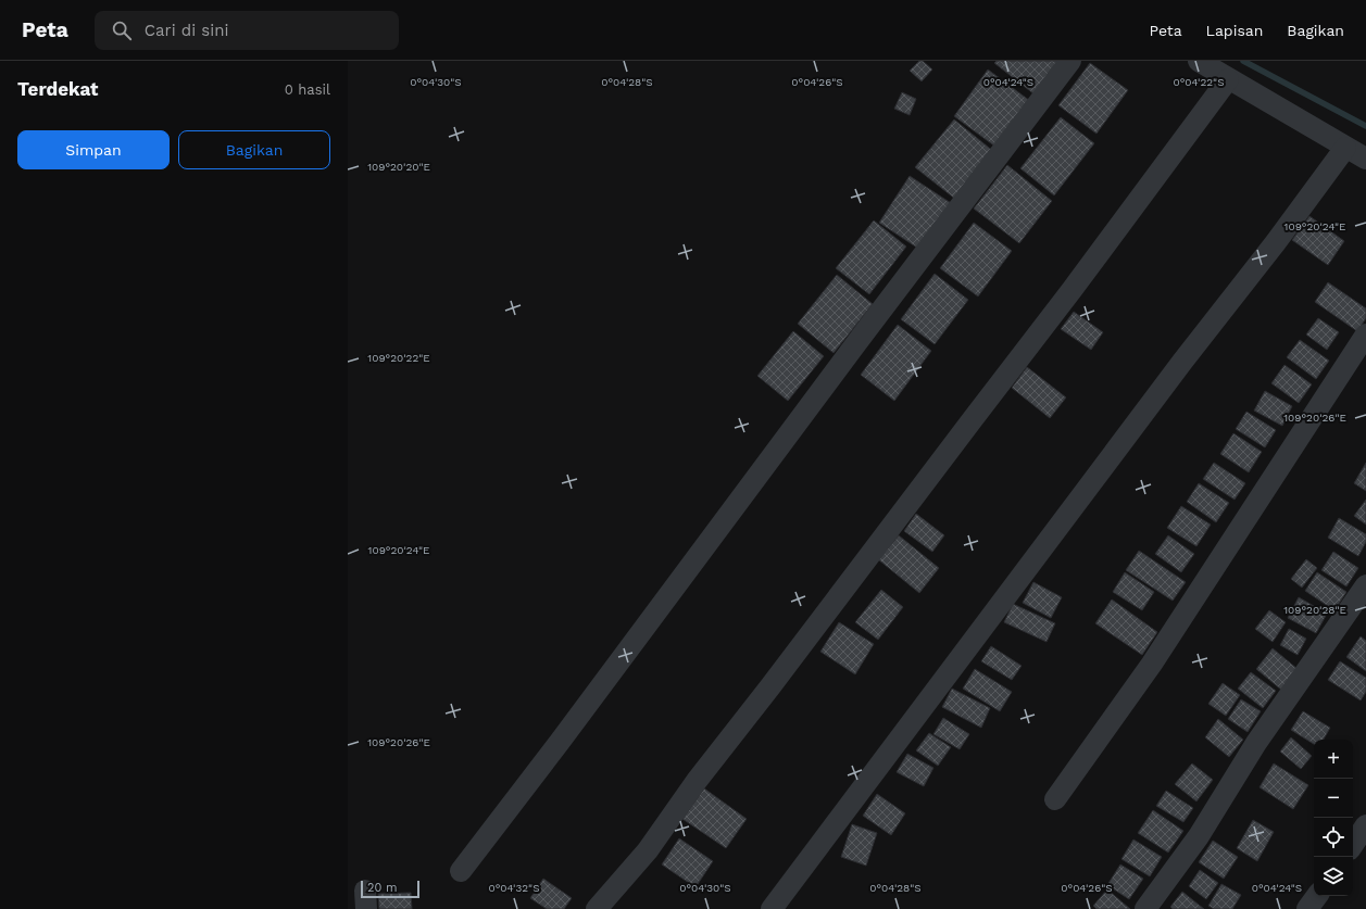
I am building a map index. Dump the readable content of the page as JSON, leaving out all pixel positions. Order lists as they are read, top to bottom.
{
  "scale_bar": "20 m",
  "page": {
    "header": "Peta",
    "search": "Cari di sini",
    "nav": ["Peta", "Lapisan", "Bagikan"],
    "heading": ["Terdekat", "0 hasil"],
    "buttons": ["Simpan", "Bagikan"],
    "map_buttons": ["+", "−"],
    "scale": "20 m"
  },
  "coordinates": [
    "0°04'30\"S",
    "0°04'28\"S",
    "0°04'26\"S",
    "0°04'24\"S",
    "0°04'22\"S",
    "109°20'20\"E",
    "109°20'24\"E",
    "109°20'22\"E",
    "109°20'26\"E",
    "109°20'28\"E",
    "0°04'32\"S"
  ]
}
